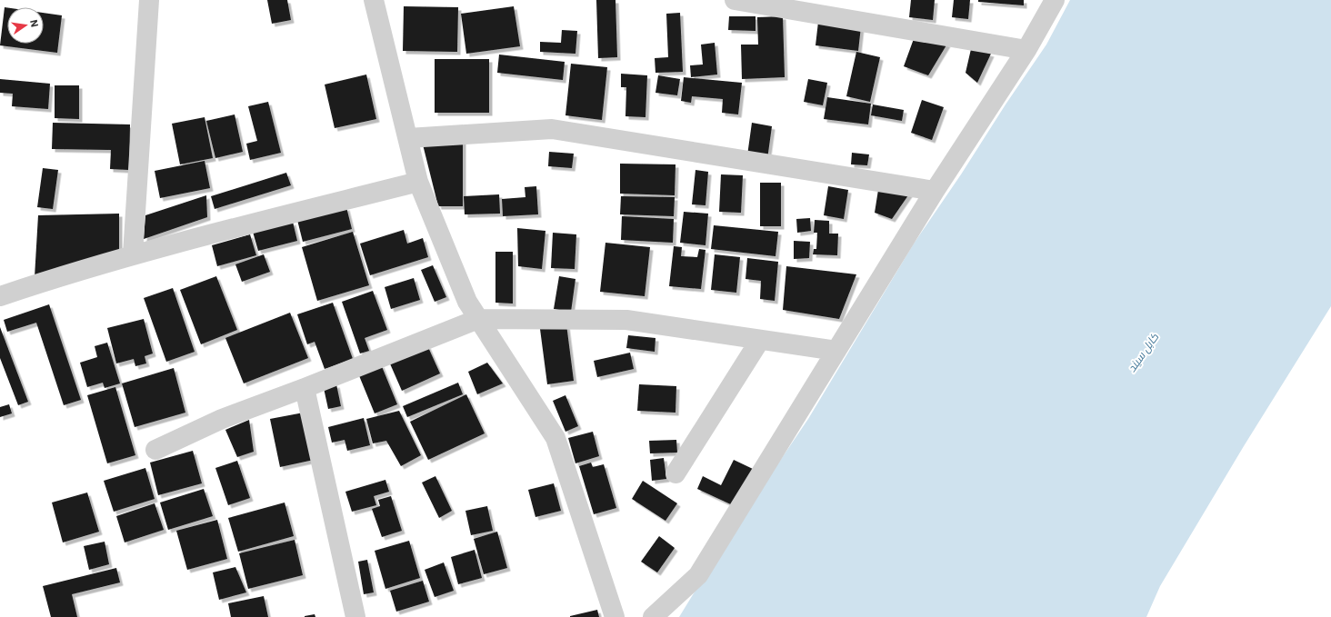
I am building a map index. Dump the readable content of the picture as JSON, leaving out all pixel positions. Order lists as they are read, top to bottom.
{
  "water": ["کابل سيند"],
  "north": "right"
}
